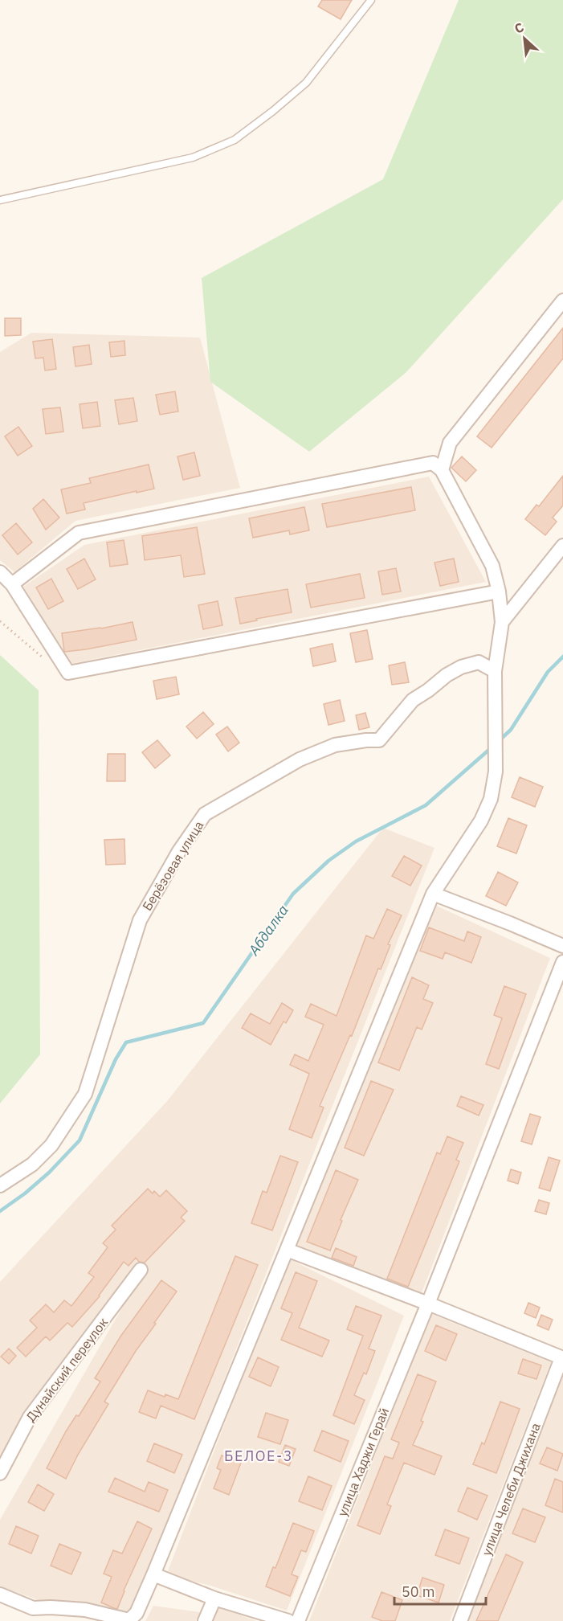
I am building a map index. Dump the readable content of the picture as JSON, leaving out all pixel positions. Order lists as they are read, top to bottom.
{
  "streets": {
    "street": [
      "Берёзовая улица",
      "Дунайский переулок",
      "улица Хаджи Герай",
      "улица Челеби Джихана"
    ]
  },
  "districts": ["БЕЛОЕ-3"],
  "water": ["Абдалка"],
  "scale_bar": "50 m",
  "north": "top left"
}
